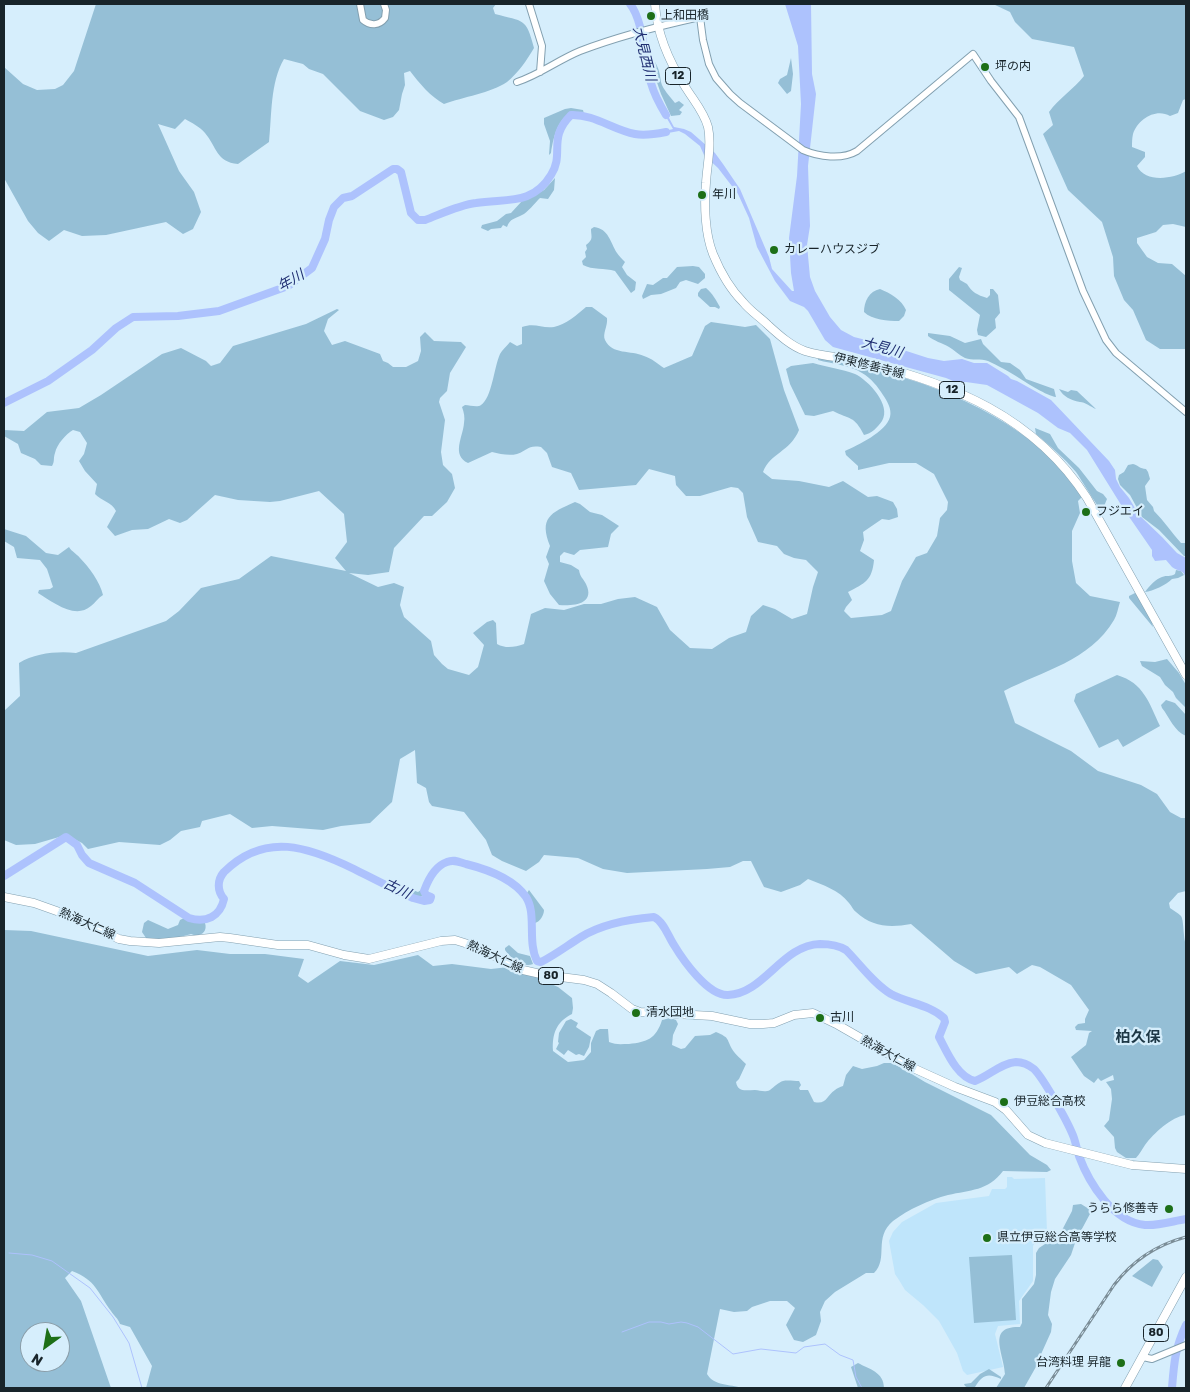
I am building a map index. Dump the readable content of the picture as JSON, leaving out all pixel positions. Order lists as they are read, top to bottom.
{
  "streets": {
    "main road": [
      "12",
      "伊東修善寺線",
      "熱海大仁線",
      "80"
    ]
  },
  "districts": ["柏久保"],
  "water": [
    "大見西川",
    "年川",
    "大見川",
    "古川"
  ],
  "places": [
    "上和田橋",
    "坪の内",
    "年川",
    "カレーハウスジブ",
    "フジエイ",
    "清水団地",
    "古川",
    "伊豆総合高校",
    "うらら修善寺",
    "県立伊豆総合高等学校",
    "台湾料理 昇龍"
  ],
  "north": "bottom left"
}
